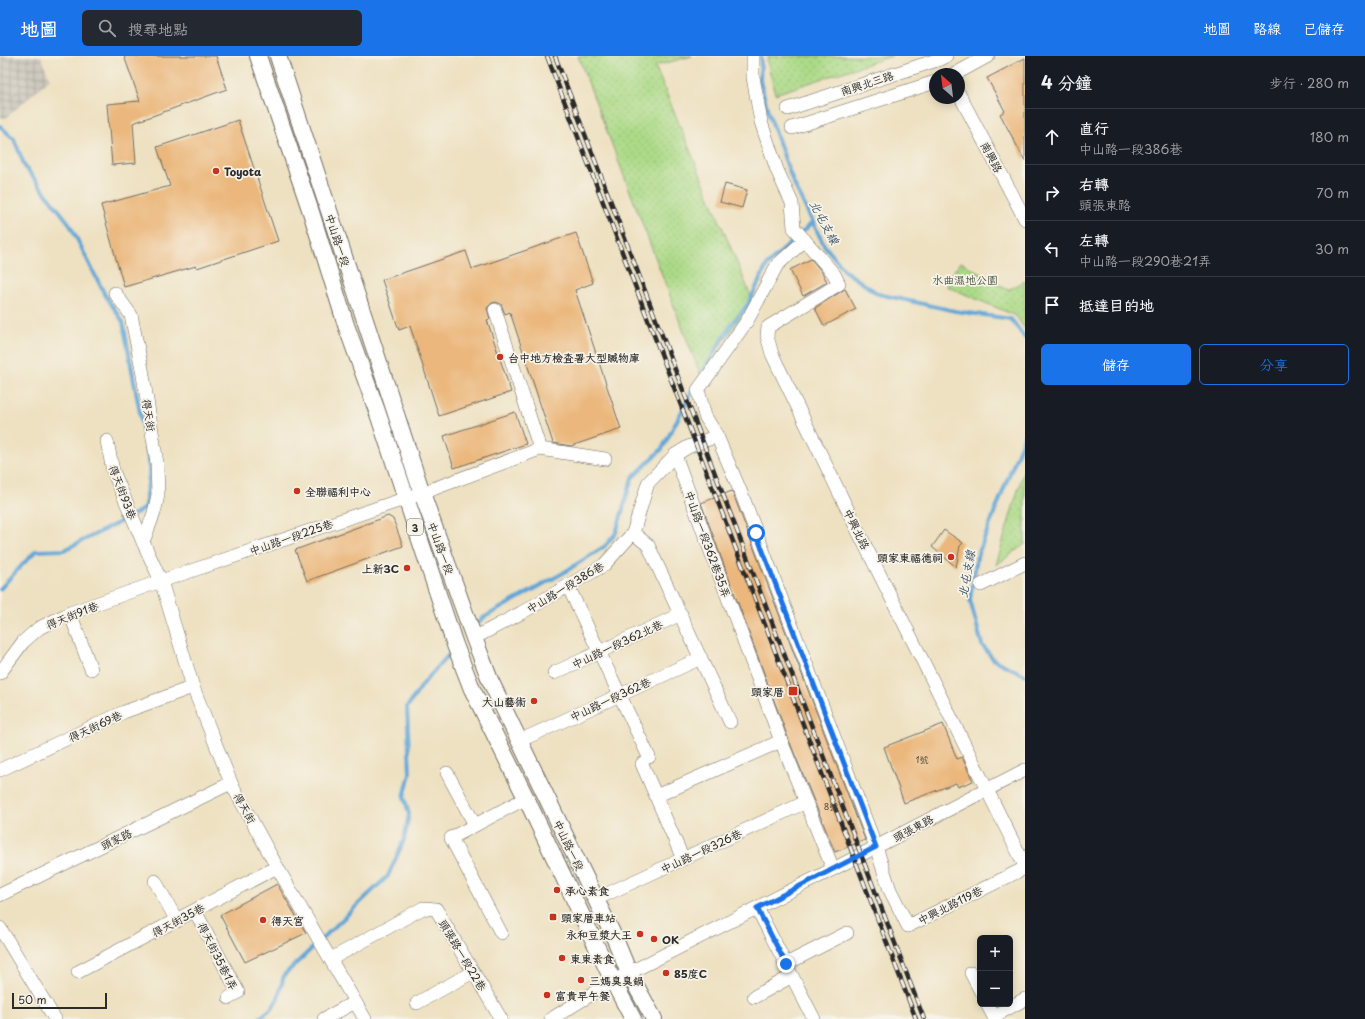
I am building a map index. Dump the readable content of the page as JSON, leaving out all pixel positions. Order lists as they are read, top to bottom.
{
  "streets": {
    "main road": ["中山路一段", "3"],
    "street": [
      "南興北三路",
      "南興路",
      "得天街",
      "得天街93巷",
      "中興北路",
      "中山路一段225巷",
      "中山路一段362巷35弄",
      "中山路一段386巷",
      "得天街91巷",
      "中山路一段362北巷",
      "中山路一段362巷",
      "得天街69巷",
      "頭張東路",
      "頭家路",
      "中山路一段326巷",
      "中興北路119巷",
      "得天街35巷",
      "頭張路一段22巷",
      "得天街35巷1弄"
    ]
  },
  "crossings": [
    ["中山路一段", "中山路一段225巷"],
    ["中山路一段", "中山路一段386巷"],
    ["中山路一段", "中山路一段362巷"],
    ["中山路一段", "頭張東路"],
    ["中山路一段", "中山路一段326巷"],
    ["得天街", "得天街93巷"],
    ["得天街", "中山路一段225巷"],
    ["得天街", "得天街91巷"],
    ["得天街", "得天街69巷"],
    ["得天街", "頭家路"],
    ["得天街", "得天街35巷"],
    ["得天街", "頭張路一段22巷"],
    ["得天街93巷", "中山路一段225巷"],
    ["得天街93巷", "得天街91巷"],
    ["中興北路", "頭張東路"],
    ["中興北路", "中興北路119巷"],
    ["中山路一段225巷", "得天街91巷"],
    ["中山路一段362巷35弄", "中山路一段386巷"],
    ["中山路一段362巷35弄", "頭張東路"],
    ["中山路一段362巷35弄", "中山路一段326巷"],
    ["頭張東路", "中興北路119巷"],
    ["得天街35巷", "得天街35巷1弄"]
  ],
  "water": ["北屯支線"],
  "parks": ["水曲濕地公園"],
  "places": {
    "other": [
      "Toyota",
      "台中地方檢查署大型贓物庫",
      "全聯福利中心",
      "頭家東福德祠",
      "上新3C",
      "大山藝術",
      "承心素食",
      "得天宮",
      "永和豆漿大王",
      "OK",
      "東東素食",
      "85度C",
      "三媽臭臭鍋",
      "富貴早午餐"
    ],
    "transit": ["頭家厝", "頭家厝車站"]
  },
  "house_numbers": ["1號", "8號"],
  "scale_bar": "50 m",
  "north": "top left",
  "page": {
    "header": "地圖",
    "search": "搜尋地點",
    "nav": ["地圖", "路線", "已儲存"],
    "heading": ["4 分鐘", "步行 · 280 m"],
    "list": [
      ["直行", "中山路一段386巷", "180 m"],
      ["右轉", "頭張東路", "70 m"],
      ["左轉", "中山路一段290巷21弄", "30 m"],
      "抵達目的地"
    ],
    "buttons": ["儲存", "分享"],
    "map_buttons": ["+", "−"],
    "scale": "50 m"
  }
}
